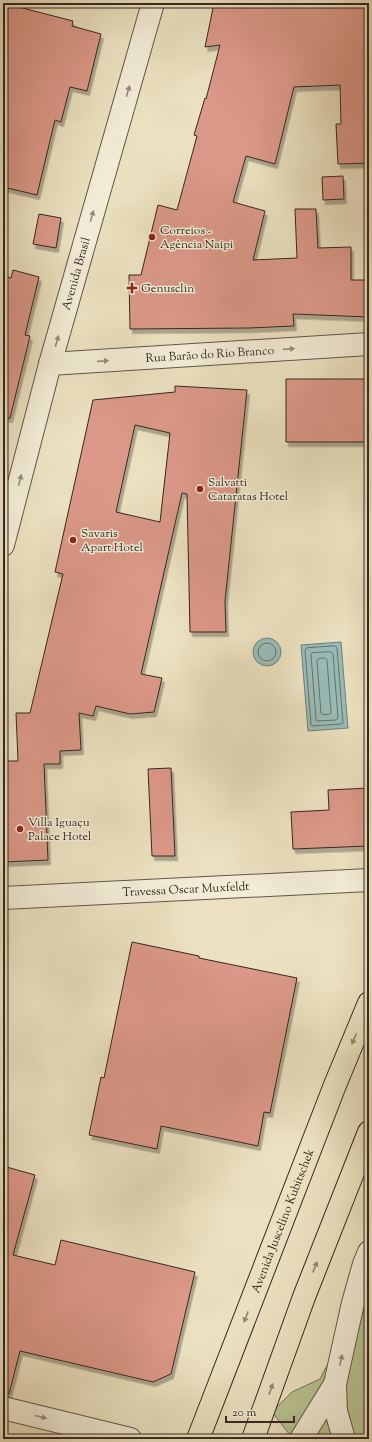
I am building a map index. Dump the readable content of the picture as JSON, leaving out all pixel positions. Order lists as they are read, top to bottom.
{
  "streets": {
    "main road": ["Avenida Juscelino Kubitschek"],
    "street": ["Avenida Brasil", "Rua Barão do Rio Branco", "Travessa Oscar Muxfeldt"]
  },
  "crossings": [
    ["Avenida Brasil", "Rua Barão do Rio Branco"]
  ],
  "one_way": ["Avenida Brasil", "Rua Barão do Rio Branco"],
  "places": {
    "other": [
      "Correios - Agência Naipi",
      "Salvatti Cataratas Hotel",
      "Savaris Apart Hotel",
      "Villa Iguaçu Palace Hotel"
    ],
    "health": ["Genusclin"]
  },
  "scale_bar": "20 m"
}
